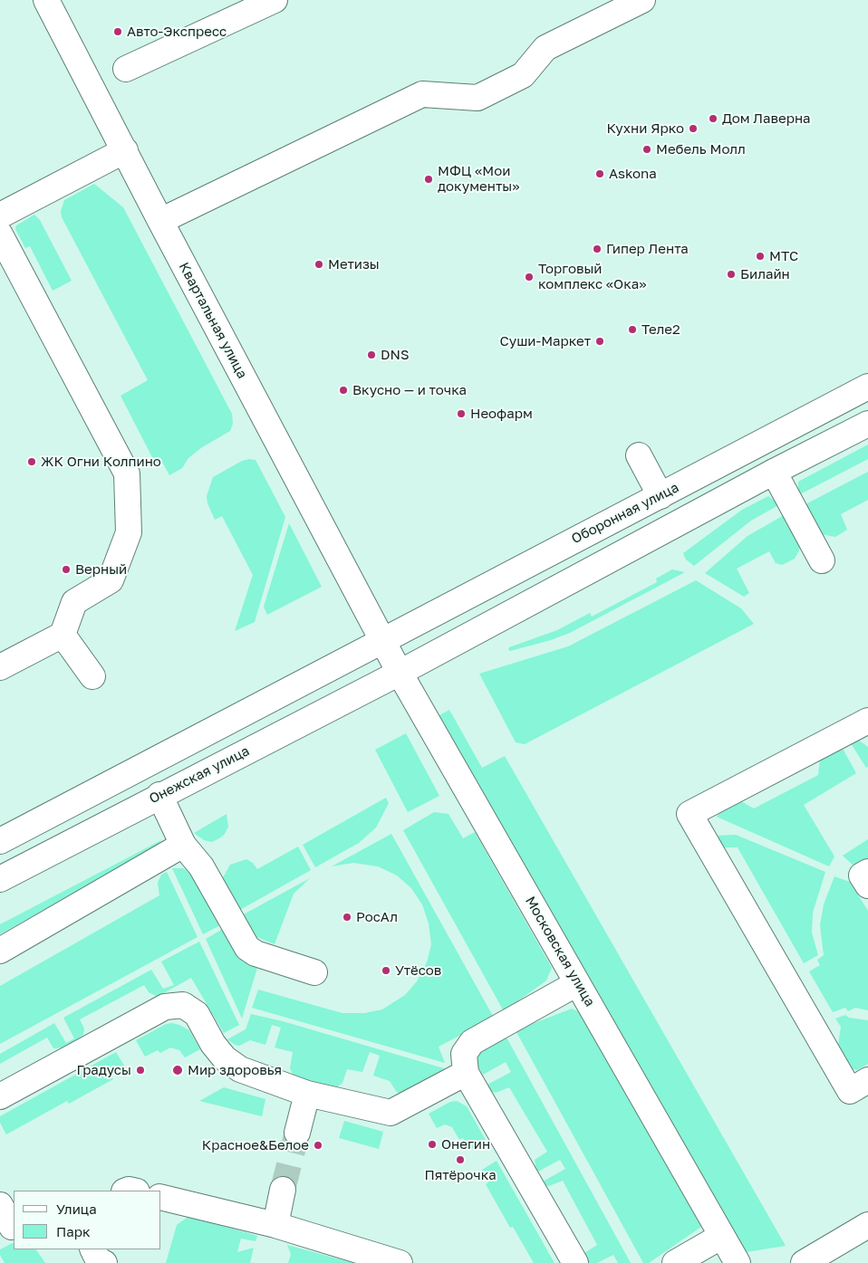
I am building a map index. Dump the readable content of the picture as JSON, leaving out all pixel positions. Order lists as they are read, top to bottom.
{
  "streets": {
    "main road": [
      "Квартальная улица",
      "Оборонная улица",
      "Онежская улица",
      "Московская улица"
    ]
  },
  "crossings": [
    ["Квартальная улица", "Оборонная улица"],
    ["Квартальная улица", "Московская улица"],
    ["Оборонная улица", "Московская улица"],
    ["Онежская улица", "Московская улица"]
  ],
  "places": [
    "Авто-Экспресс",
    "Дом Лаверна",
    "Кухни Ярко",
    "Мебель Молл",
    "Askona",
    "МФЦ «Мои документы»",
    "Гипер Лента",
    "МТС",
    "Метизы",
    "Билайн",
    "Торговый комплекс «Ока»",
    "Теле2",
    "Суши-Маркет",
    "DNS",
    "Вкусно — и точка",
    "Неофарм",
    "ЖК Огни Колпино",
    "Верный",
    "РосАл",
    "Утёсов",
    "Градусы",
    "Мир здоровья",
    "Онегин",
    "Красное&Белое",
    "Пятёрочка"
  ],
  "legend": ["Улица", "Парк"]
}
